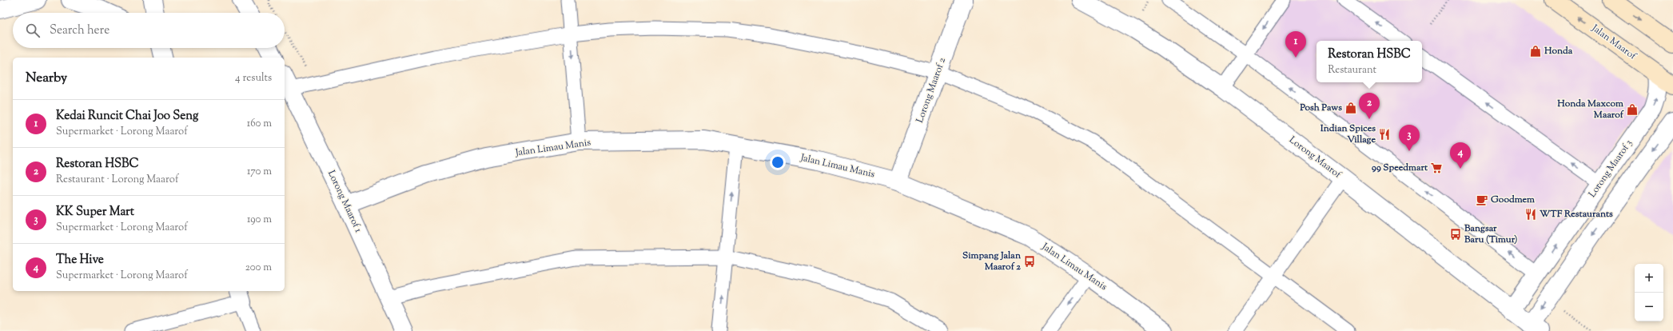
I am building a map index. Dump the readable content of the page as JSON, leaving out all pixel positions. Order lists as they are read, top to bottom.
{
  "streets": {
    "main road": ["Jalan Maarof"],
    "street": [
      "Lorong Maarof 2",
      "Jalan Limau Manis",
      "Lorong Maarof",
      "Lorong Maarof 3",
      "Lorong Maarof 1"
    ]
  },
  "crossings": [
    ["Jalan Maarof", "Lorong Maarof 3"],
    ["Lorong Maarof 2", "Jalan Limau Manis"],
    ["Jalan Limau Manis", "Lorong Maarof 1"],
    ["Lorong Maarof", "Lorong Maarof 3"]
  ],
  "places": {
    "shop": ["Honda", "Posh Paws", "Honda Maxcom Maarof"],
    "restaurant": ["Indian Spices Village", "WTF Restaurants"],
    "supermarket": ["99 Speedmart"],
    "cafe": ["Goodmem"],
    "bus stop": ["Bangsar Baru (Timur)", "Simpang Jalan Maarof 2"]
  },
  "page": {
    "search": "Search here",
    "pins": [
      "1",
      "2",
      "3",
      "4"
    ],
    "popup": ["Restoran HSBC", "Restaurant"],
    "heading": ["Nearby", "4 results"],
    "list": [
      {
        "mark": "1",
        "name": "Kedai Runcit Chai Joo Seng",
        "note": "Supermarket · Lorong Maarof",
        "value": "160 m"
      },
      {
        "mark": "2",
        "name": "Restoran HSBC",
        "note": "Restaurant · Lorong Maarof",
        "value": "170 m"
      },
      {
        "mark": "3",
        "name": "KK Super Mart",
        "note": "Supermarket · Lorong Maarof",
        "value": "190 m"
      },
      {
        "mark": "4",
        "name": "The Hive",
        "note": "Supermarket · Lorong Maarof",
        "value": "200 m"
      }
    ],
    "map_buttons": ["+", "−"]
  }
}
